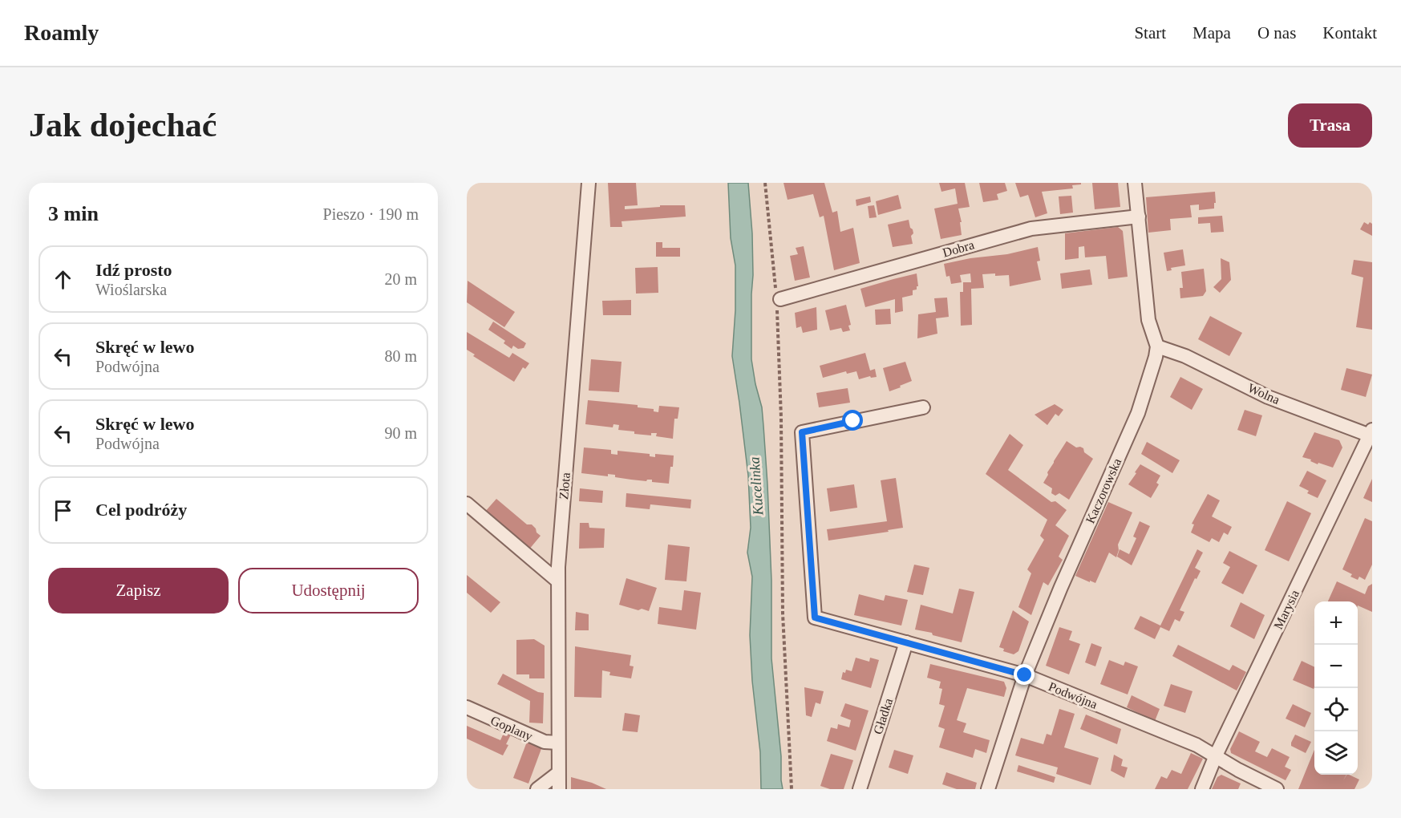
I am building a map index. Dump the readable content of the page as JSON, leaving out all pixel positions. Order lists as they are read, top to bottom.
{
  "streets": {
    "street": [
      "Dobra",
      "Wolna",
      "Złota",
      "Kaczorowska",
      "Marysia",
      "Podwójna",
      "Gładka",
      "Goplany"
    ]
  },
  "crossings": [
    ["Wolna", "Kaczorowska"],
    ["Wolna", "Marysia"],
    ["Złota", "Goplany"],
    ["Kaczorowska", "Podwójna"],
    ["Marysia", "Podwójna"],
    ["Podwójna", "Gładka"]
  ],
  "water": ["Kucelinka"],
  "page": {
    "header": "Roamly",
    "nav": [
      "Start",
      "Mapa",
      "O nas",
      "Kontakt"
    ],
    "buttons": [
      "Trasa",
      ["Zapisz", "Udostępnij"]
    ],
    "title": "Jak dojechać",
    "heading": ["3 min", "Pieszo · 190 m"],
    "list": [
      ["Idź prosto", "Wioślarska", "20 m"],
      ["Skręć w lewo", "Podwójna", "80 m"],
      ["Skręć w lewo", "Podwójna", "90 m"],
      "Cel podróży"
    ],
    "map_buttons": ["+", "−"]
  }
}
